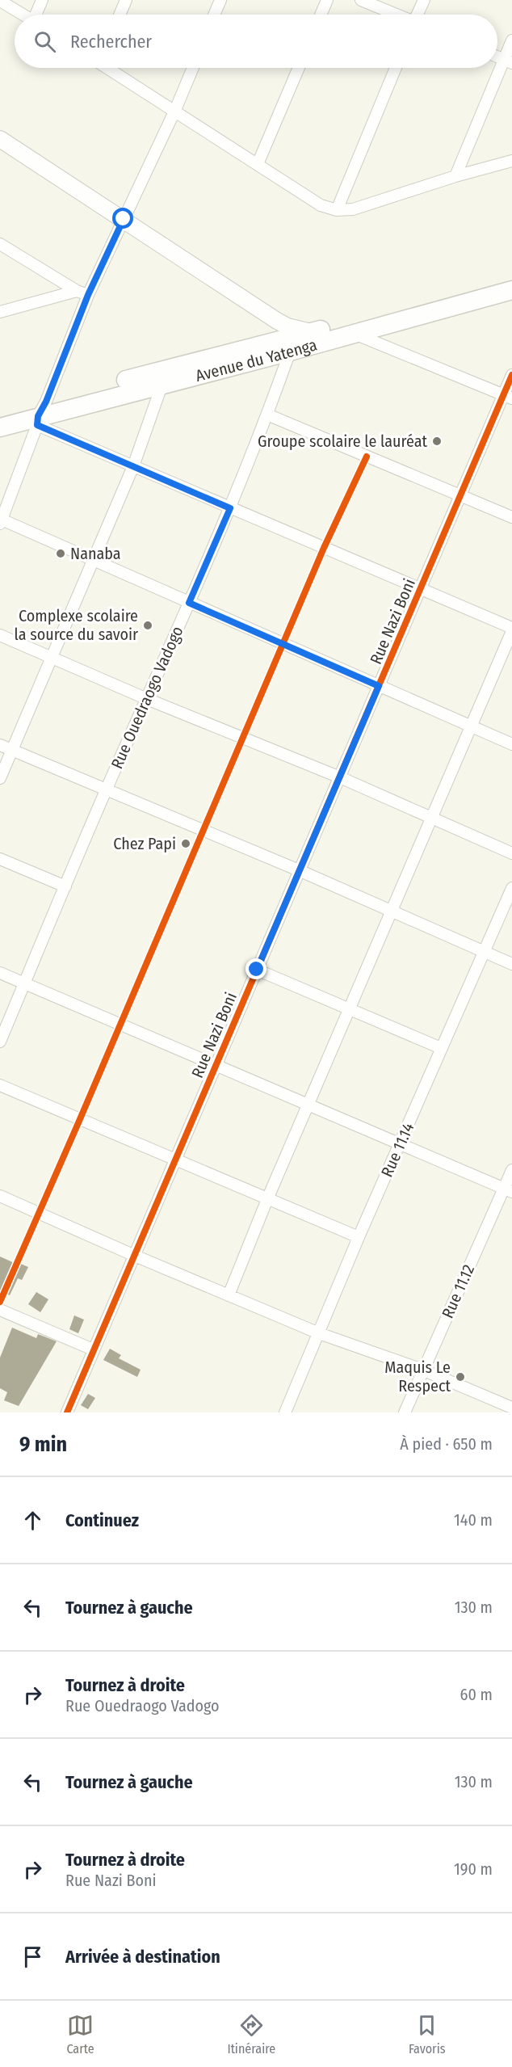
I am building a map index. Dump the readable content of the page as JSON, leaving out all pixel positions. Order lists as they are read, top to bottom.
{
  "streets": {
    "main road": ["Avenue du Yatenga"],
    "street": [
      "Rue Nazi Boni",
      "Rue Ouedraogo Vadogo",
      "Rue 11.14",
      "Rue 11.12"
    ]
  },
  "crossings": [
    ["Avenue du Yatenga", "Rue Ouedraogo Vadogo"]
  ],
  "places": [
    "Groupe scolaire le lauréat",
    "Nanaba",
    "Complexe scolaire la source du savoir",
    "Chez Papi",
    "Maquis Le Respect"
  ],
  "page": {
    "search": "Rechercher",
    "heading": ["9 min", "À pied · 650 m"],
    "list": [
      ["Continuez", "140 m"],
      ["Tournez à gauche", "130 m"],
      ["Tournez à droite", "Rue Ouedraogo Vadogo", "60 m"],
      ["Tournez à gauche", "130 m"],
      ["Tournez à droite", "Rue Nazi Boni", "190 m"],
      "Arrivée à destination"
    ],
    "nav": ["Carte", "Itinéraire", "Favoris"]
  }
}
